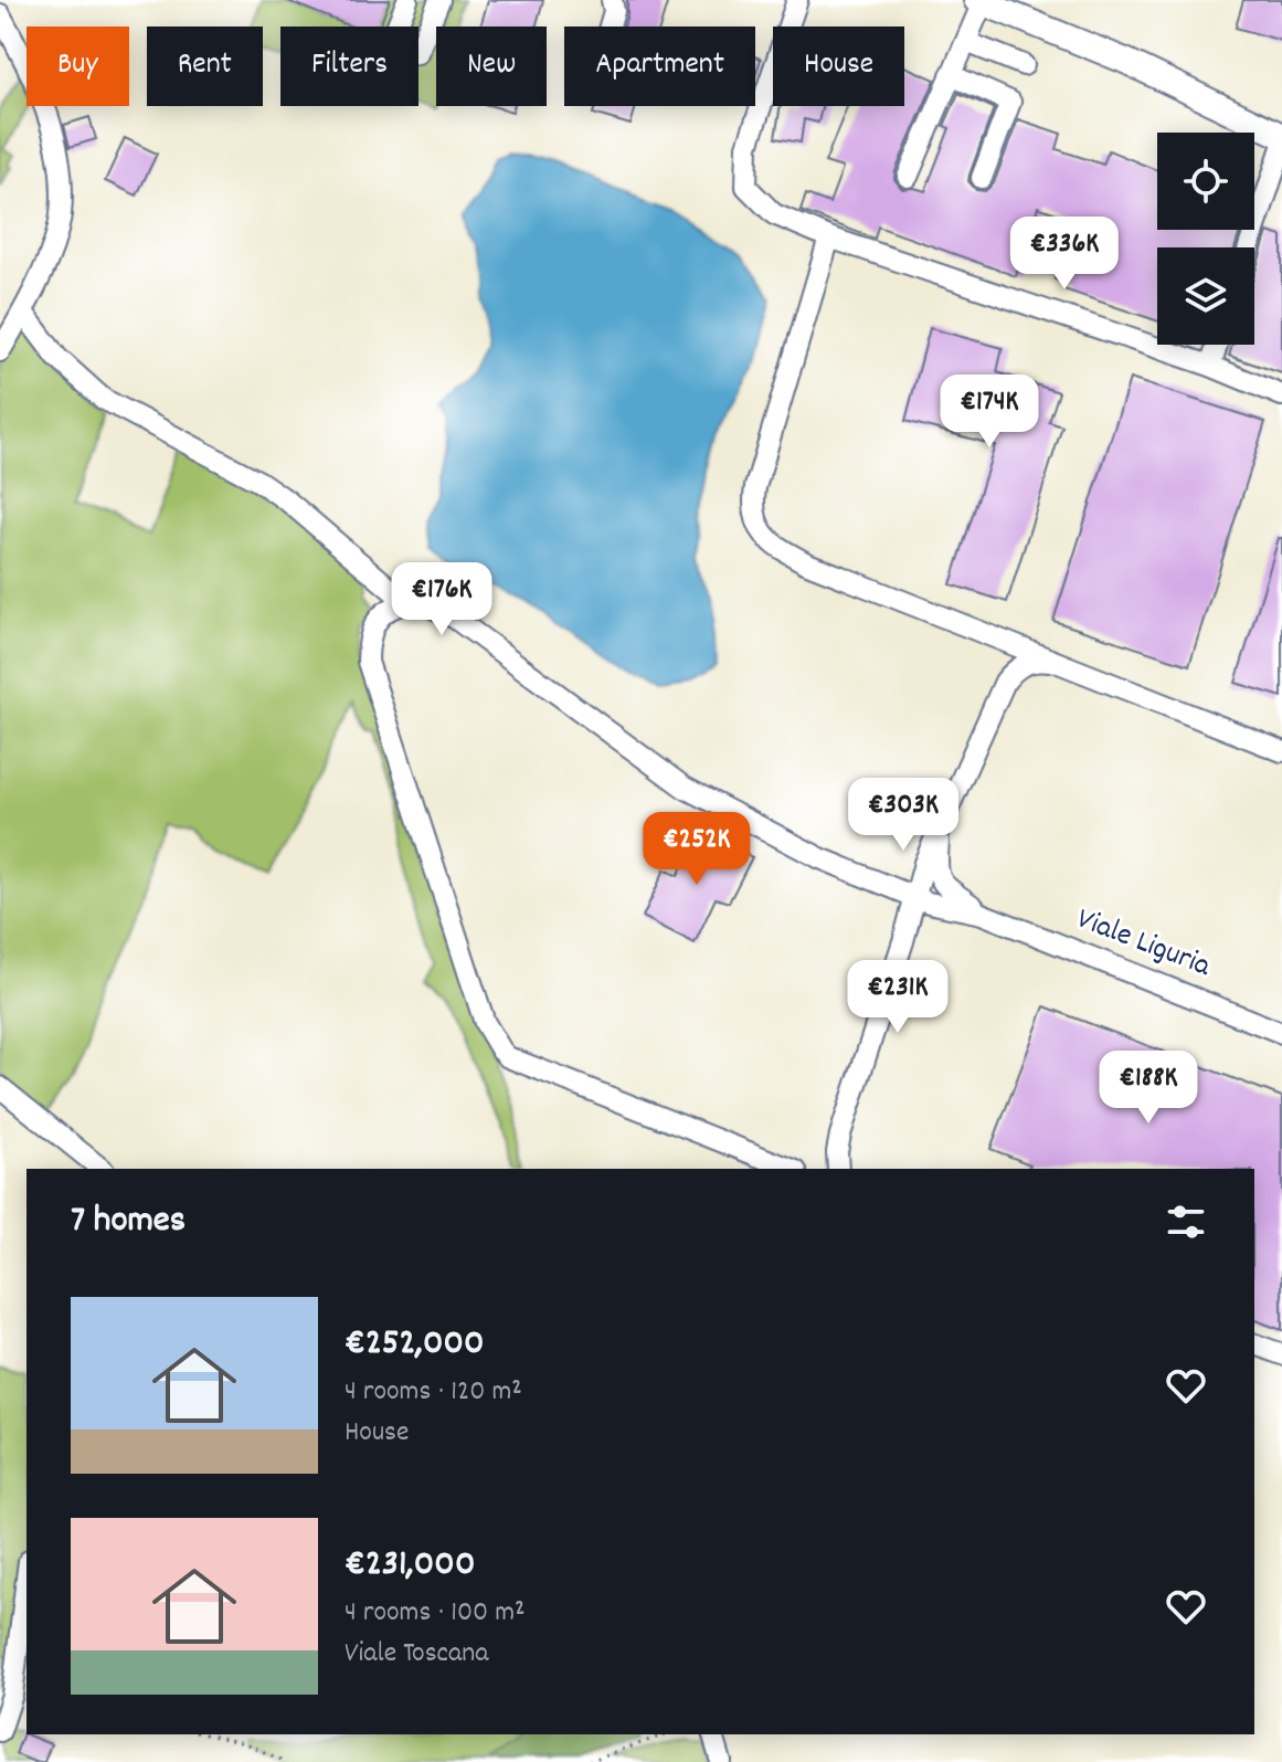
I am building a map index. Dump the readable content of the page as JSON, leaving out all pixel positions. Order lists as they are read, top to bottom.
{
  "streets": {
    "street": ["Viale Liguria"]
  },
  "page": {
    "chip": [
      "Buy",
      "Rent",
      "Filters",
      "New",
      "Apartment",
      "House"
    ],
    "price": [
      "€336K",
      "€174K",
      "€176K",
      "€303K",
      "€252K",
      "€231K",
      "€188K"
    ],
    "heading": "7 homes",
    "list": [
      {
        "name": "€252,000",
        "note": "4 rooms · 120 m² · House"
      },
      {
        "name": "€231,000",
        "note": "4 rooms · 100 m² · Viale Toscana"
      }
    ]
  }
}
